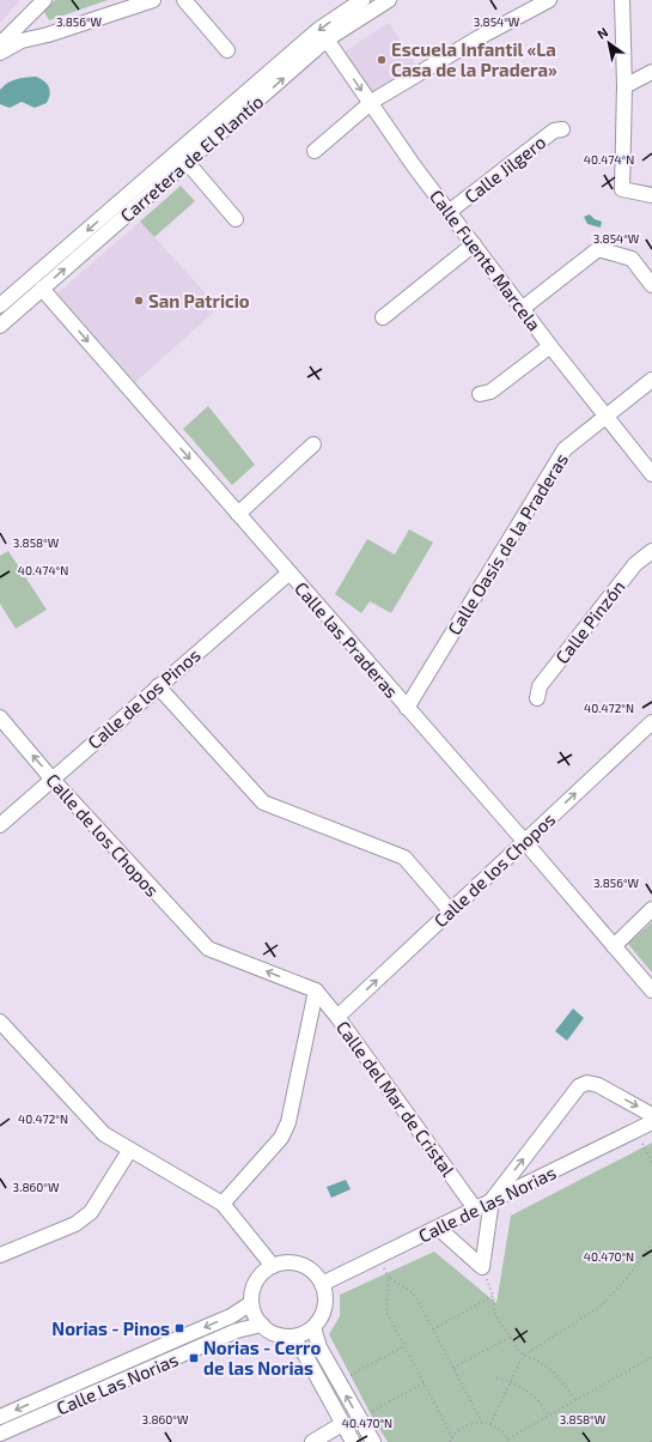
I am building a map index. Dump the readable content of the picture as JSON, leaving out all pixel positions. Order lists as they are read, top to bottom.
{
  "streets": {
    "street": [
      "Carretera de El Plantío",
      "Calle Jilgero",
      "Calle Fuente Marcela",
      "Calle Oasis de la Praderas",
      "Calle Pinzón",
      "Calle las Praderas",
      "Calle de los Pinos",
      "Calle de los Chopos",
      "Calle del Mar de Cristal",
      "Calle de las Norias",
      "Calle Las Norias"
    ]
  },
  "crossings": [
    ["Carretera de El Plantío", "Calle Fuente Marcela"],
    ["Carretera de El Plantío", "Calle las Praderas"],
    ["Calle Jilgero", "Calle Fuente Marcela"],
    ["Calle Fuente Marcela", "Calle Oasis de la Praderas"],
    ["Calle Oasis de la Praderas", "Calle las Praderas"],
    ["Calle las Praderas", "Calle de los Pinos"],
    ["Calle las Praderas", "Calle de los Chopos"],
    ["Calle de los Pinos", "Calle de los Chopos"],
    ["Calle de los Chopos", "Calle del Mar de Cristal"],
    ["Calle del Mar de Cristal", "Calle de las Norias"],
    ["Calle de las Norias", "Calle Las Norias"]
  ],
  "places": {
    "other": ["Escuela Infantil «La Casa de la Pradera»", "San Patricio"],
    "transit": ["Norias - Pinos", "Norias - Cerro de las Norias"]
  },
  "north": "top left",
  "coordinates": [
    "3.856°W",
    "3.854°W",
    "40.474°N",
    "3.858°W",
    "40.472°N",
    "3.860°W",
    "40.470°N"
  ]
}
